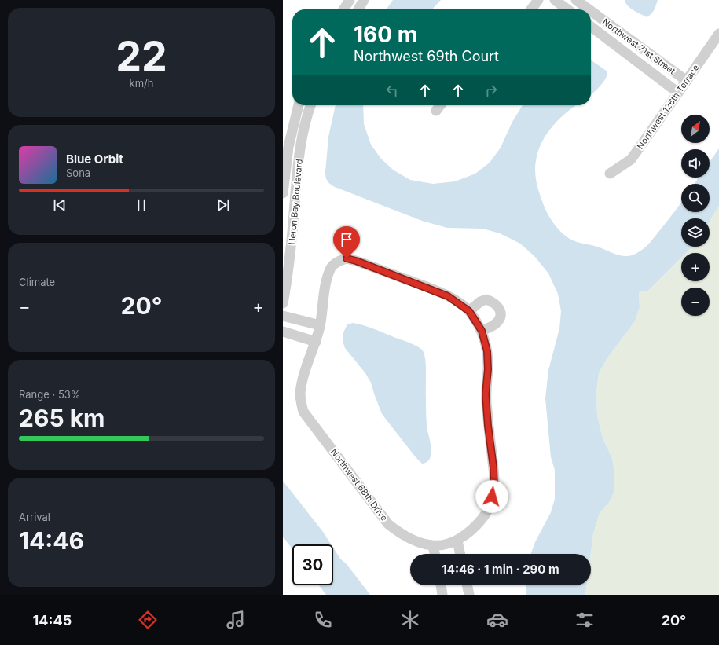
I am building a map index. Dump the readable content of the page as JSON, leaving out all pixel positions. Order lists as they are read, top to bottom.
{
  "streets": {
    "street": [
      "Northwest 71st Street",
      "Northwest 126th Terrace",
      "Heron Bay Boulevard",
      "Northwest 68th Drive"
    ]
  },
  "crossings": [
    ["Northwest 71st Street", "Northwest 126th Terrace"]
  ],
  "north": "top right",
  "page": {
    "tile": [
      ["22", "km/h"],
      "Climate",
      ["Range · 53%", "265 km"],
      ["Arrival", "14:46"]
    ],
    "turn": ["160 m", "Northwest 69th Court"],
    "map_buttons": ["+", "−"],
    "song": ["Blue Orbit", "Sona"],
    "heat": ["−", "20°", "+"],
    "limit": "30",
    "trip": "14:46 · 1 min · 290 m",
    "tabs": ["14:45", "20°"]
  }
}
